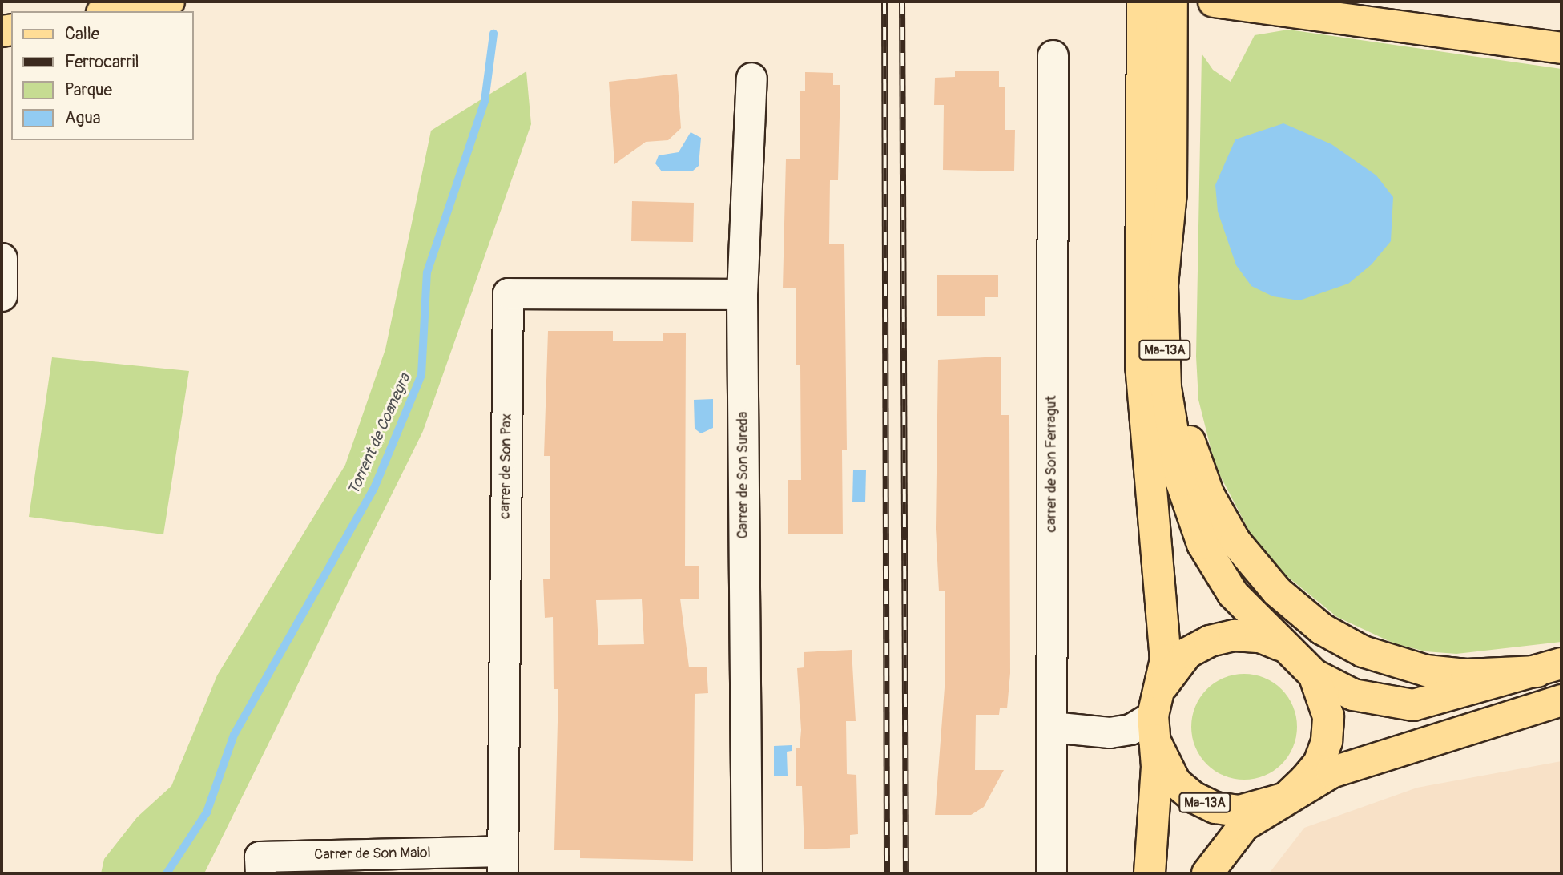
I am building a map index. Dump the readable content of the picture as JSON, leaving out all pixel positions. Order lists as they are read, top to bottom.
{
  "streets": {
    "main road": ["Ma-13A"],
    "street": [
      "carrer de Son Ferragut",
      "carrer de Son Pax",
      "Carrer de Son Sureda",
      "Carrer de Son Maiol"
    ]
  },
  "crossings": [
    ["carrer de Son Pax", "Carrer de Son Sureda"],
    ["carrer de Son Pax", "Carrer de Son Maiol"]
  ],
  "water": ["Torrent de Coanegra"],
  "legend": [
    "Calle",
    "Ferrocarril",
    "Parque",
    "Agua"
  ]
}
